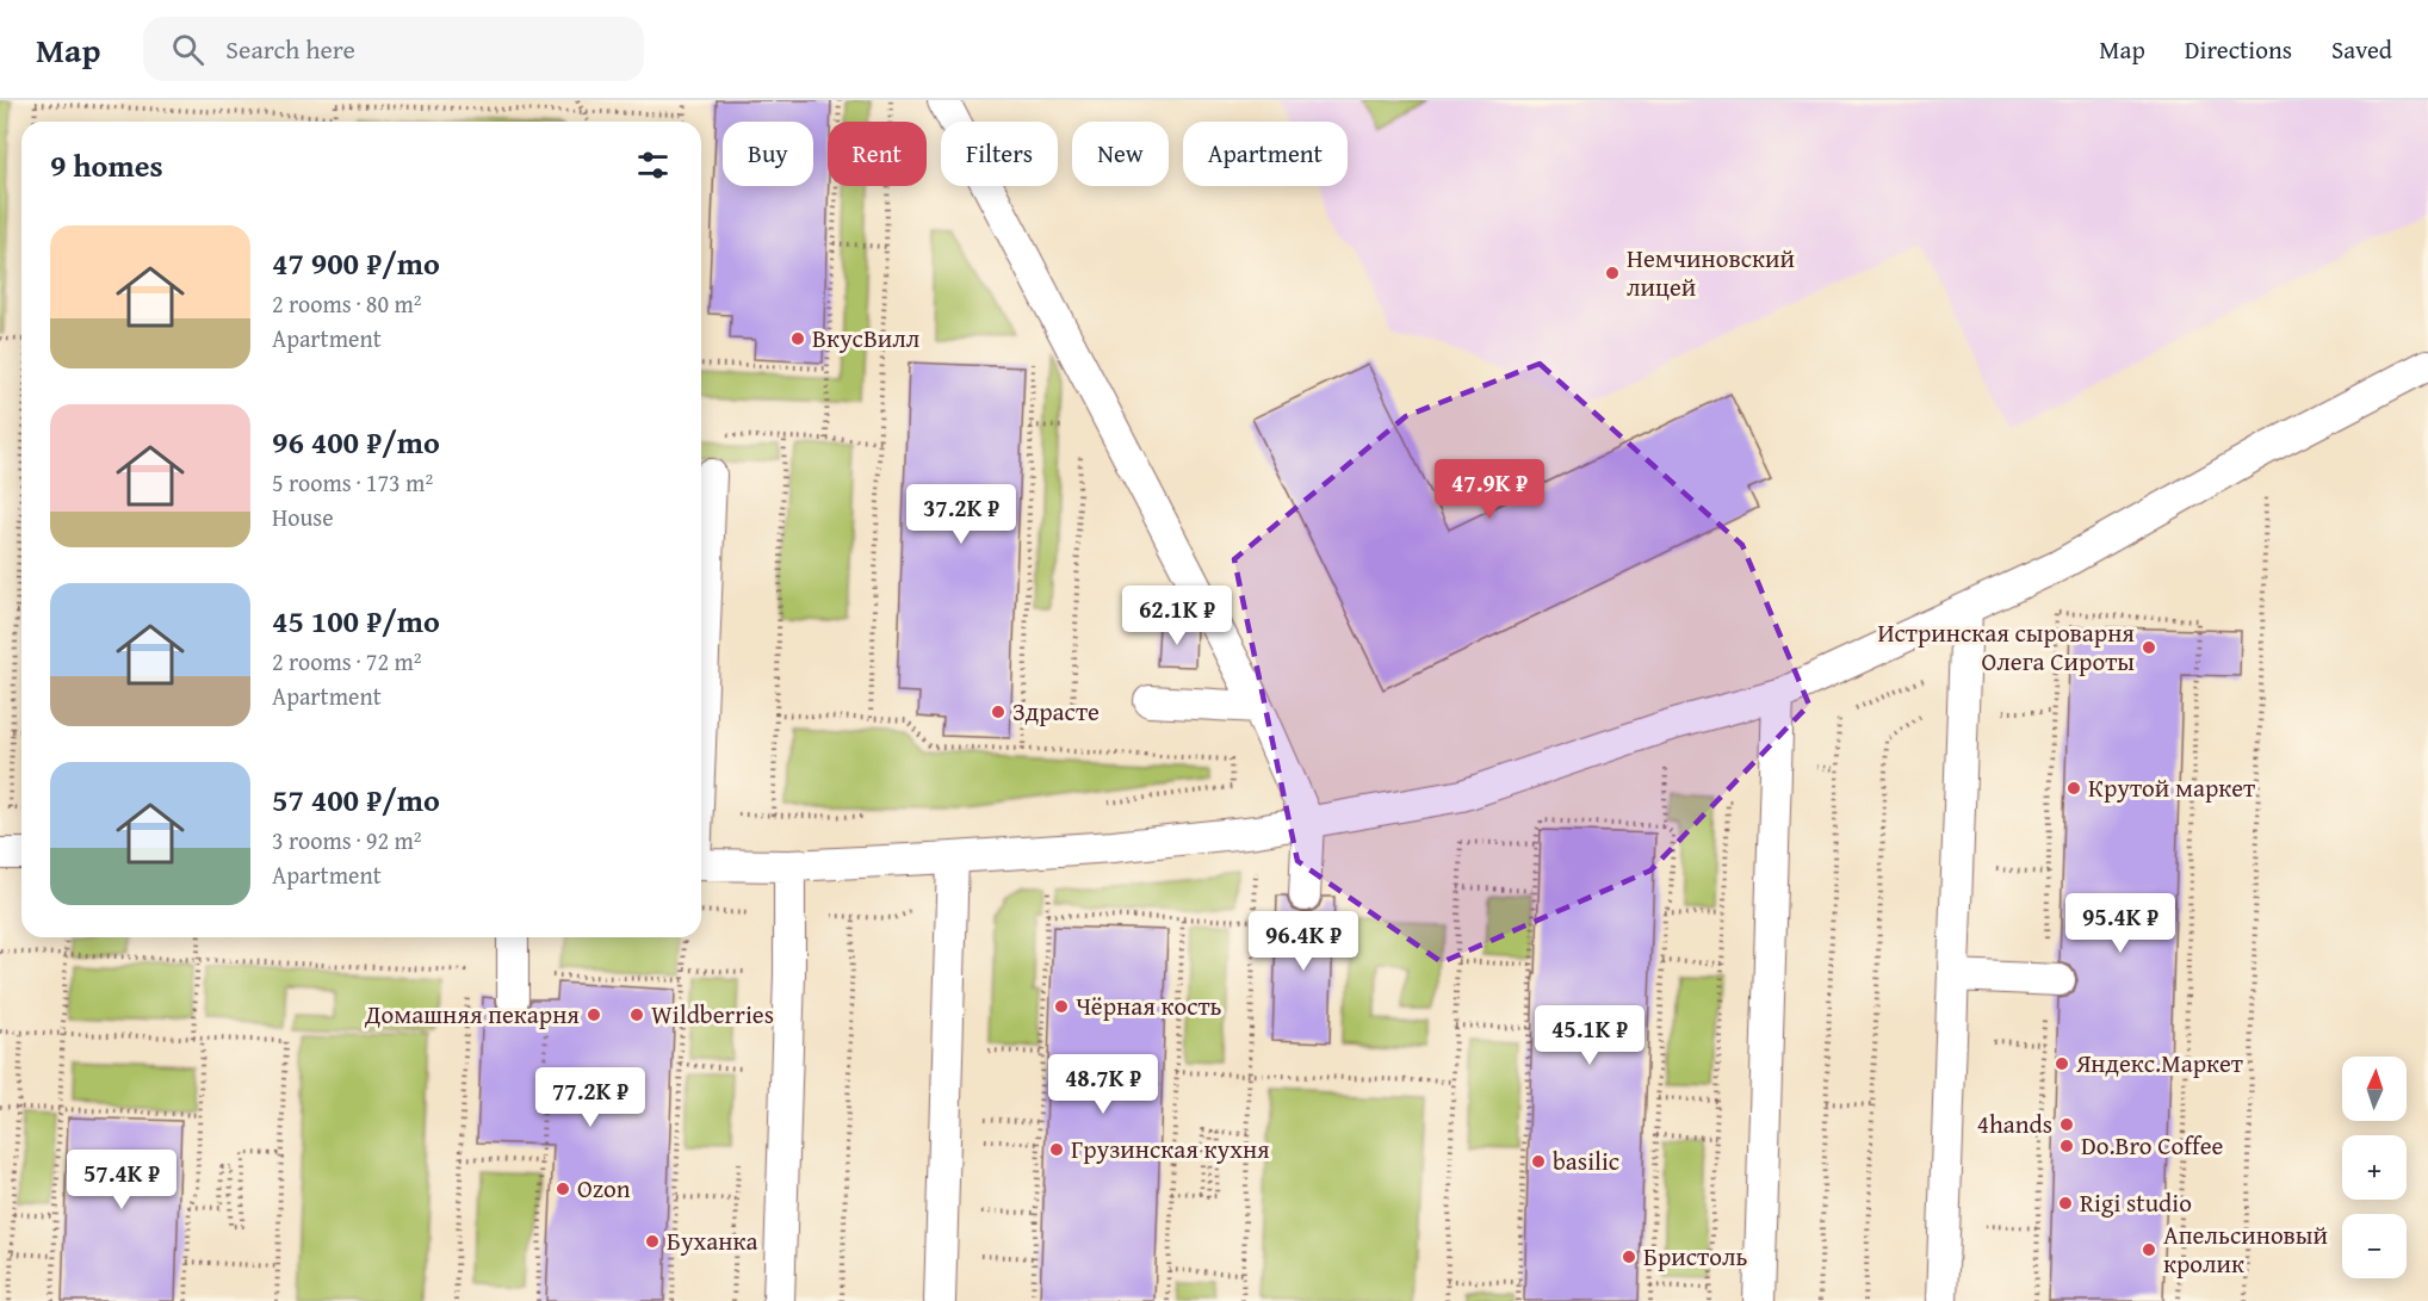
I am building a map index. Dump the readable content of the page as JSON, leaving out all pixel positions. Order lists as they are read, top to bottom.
{
  "places": [
    "Немчиновский лицей",
    "ВкусВилл",
    "Истринская сыроварня Олега Сироты",
    "Здрасте",
    "Крутой маркет",
    "Чёрная кость",
    "Домашняя пекарня",
    "Wildberries",
    "Яндекс.Маркет",
    "4hands",
    "Do.Bro Coffee",
    "Грузинская кухня",
    "basilic",
    "Ozon",
    "Rigi studio",
    "Буханка",
    "Апельсиновый кролик",
    "Бристоль"
  ],
  "north": "top",
  "page": {
    "header": "Map",
    "search": "Search here",
    "nav": ["Map", "Directions", "Saved"],
    "chip": [
      "Buy",
      "Rent",
      "Filters",
      "New",
      "Apartment"
    ],
    "heading": "9 homes",
    "list": [
      {
        "name": "47 900 ₽/mo",
        "note": "2 rooms · 80 m² · Apartment"
      },
      {
        "name": "96 400 ₽/mo",
        "note": "5 rooms · 173 m² · House"
      },
      {
        "name": "45 100 ₽/mo",
        "note": "2 rooms · 72 m² · Apartment"
      },
      {
        "name": "57 400 ₽/mo",
        "note": "3 rooms · 92 m² · Apartment"
      }
    ],
    "price": [
      "47.9K ₽",
      "37.2K ₽",
      "62.1K ₽",
      "95.4K ₽",
      "96.4K ₽",
      "45.1K ₽",
      "48.7K ₽",
      "77.2K ₽",
      "57.4K ₽"
    ],
    "map_buttons": ["+", "−"]
  }
}
